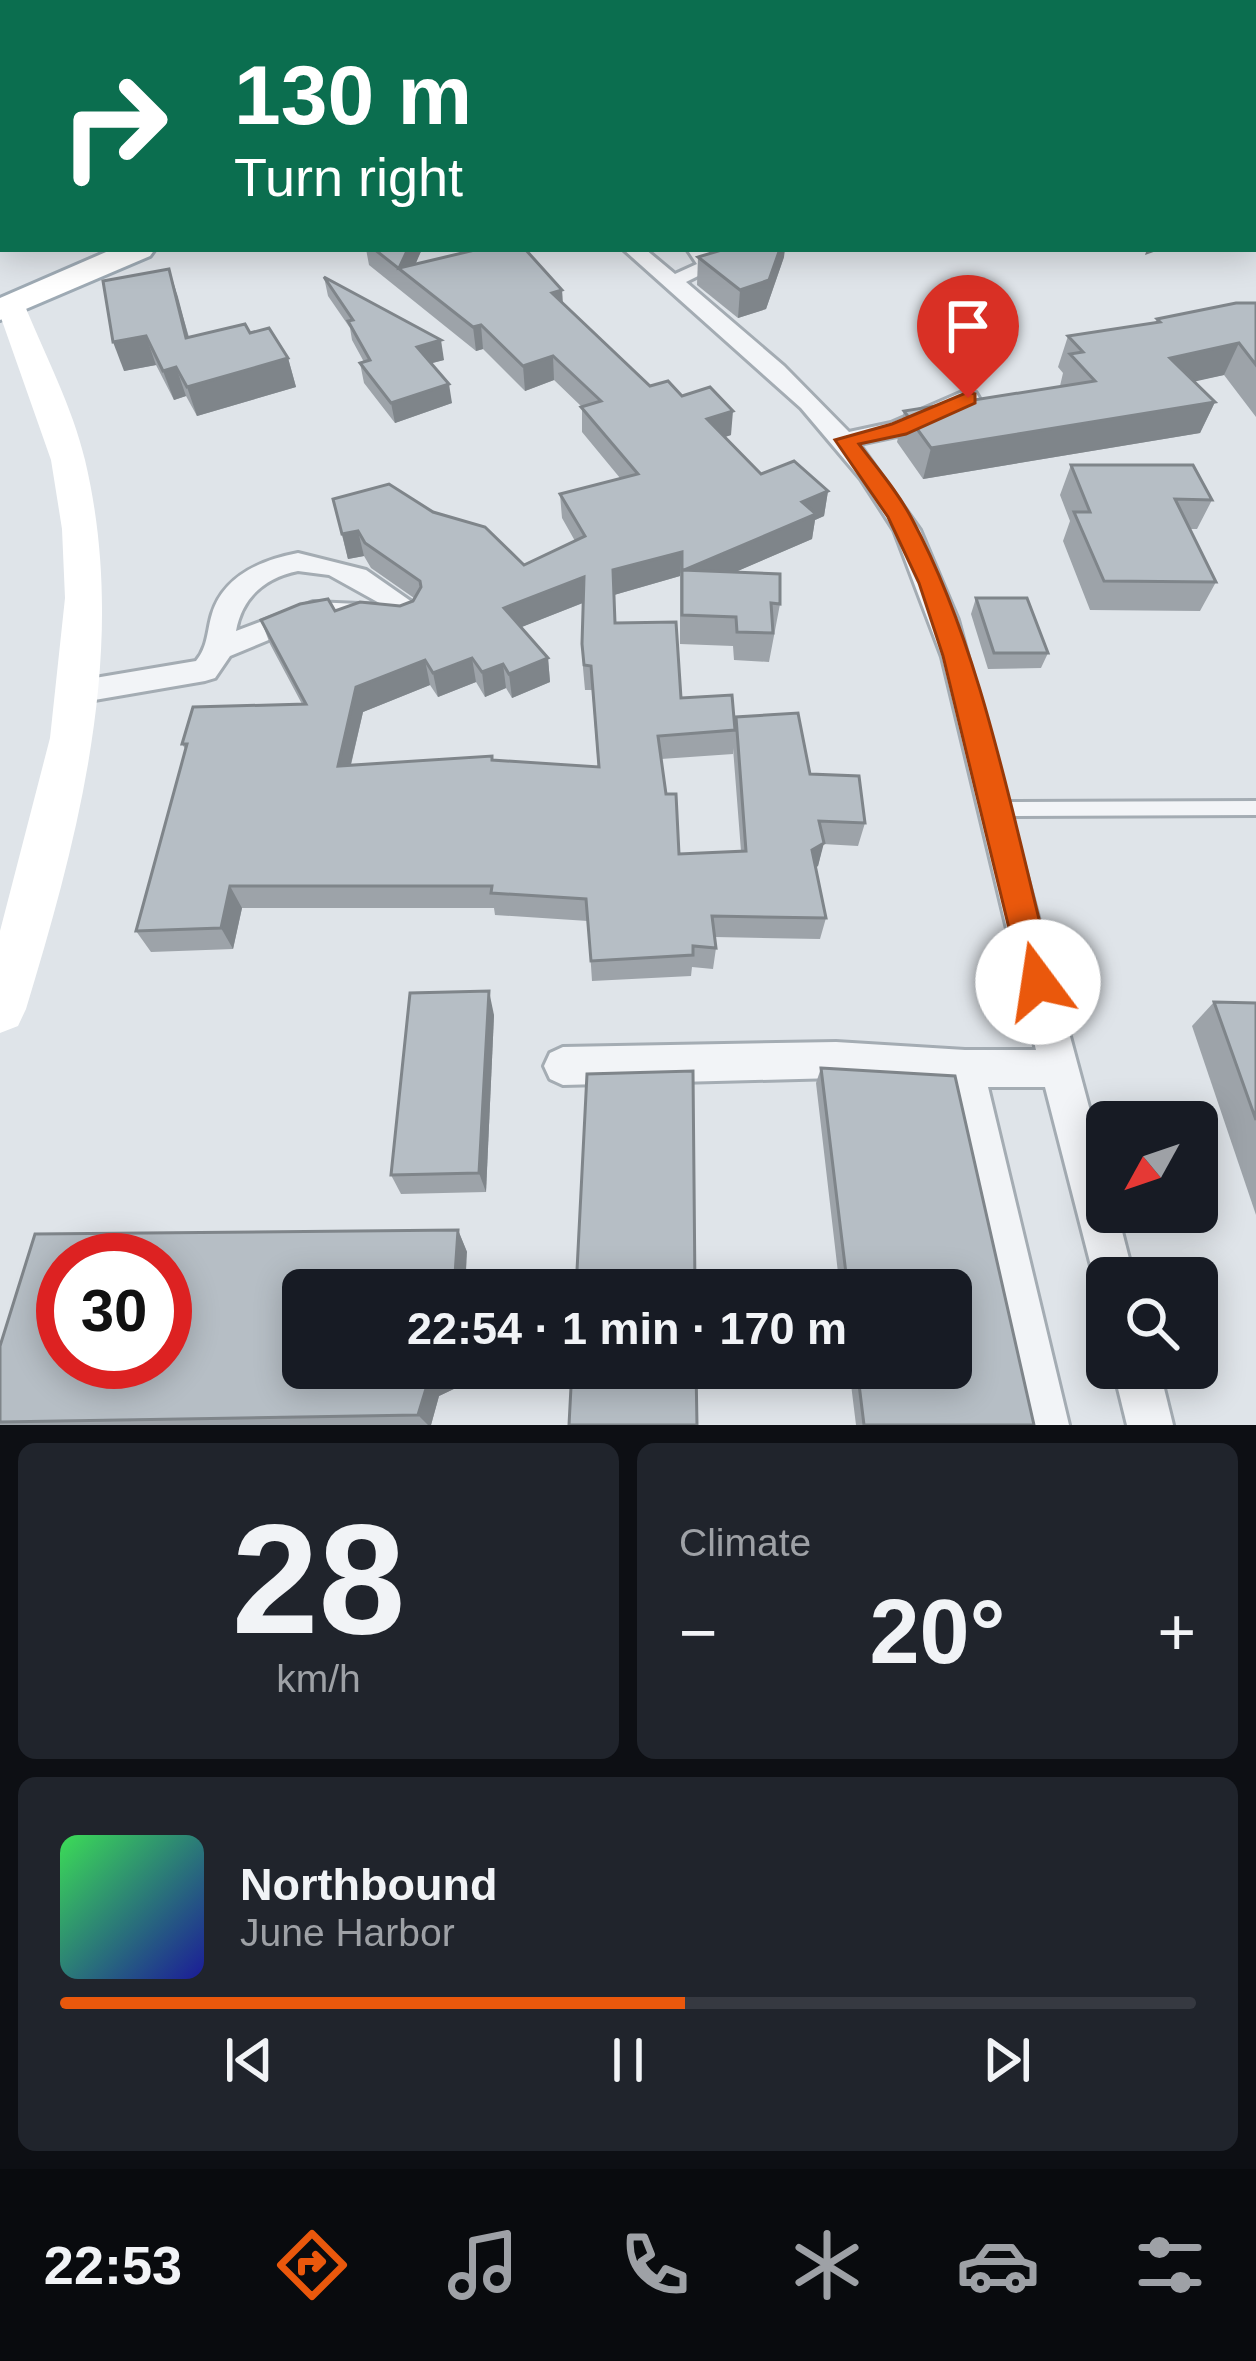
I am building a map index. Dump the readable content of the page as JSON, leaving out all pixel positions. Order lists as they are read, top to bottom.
{
  "north": "bottom left",
  "page": {
    "turn": ["130 m", "Turn right"],
    "limit": "30",
    "trip": "22:54 · 1 min · 170 m",
    "tile": [
      ["28", "km/h"],
      "Climate"
    ],
    "heat": ["−", "20°", "+"],
    "song": ["Northbound", "June Harbor"],
    "tabs": "22:53"
  }
}
